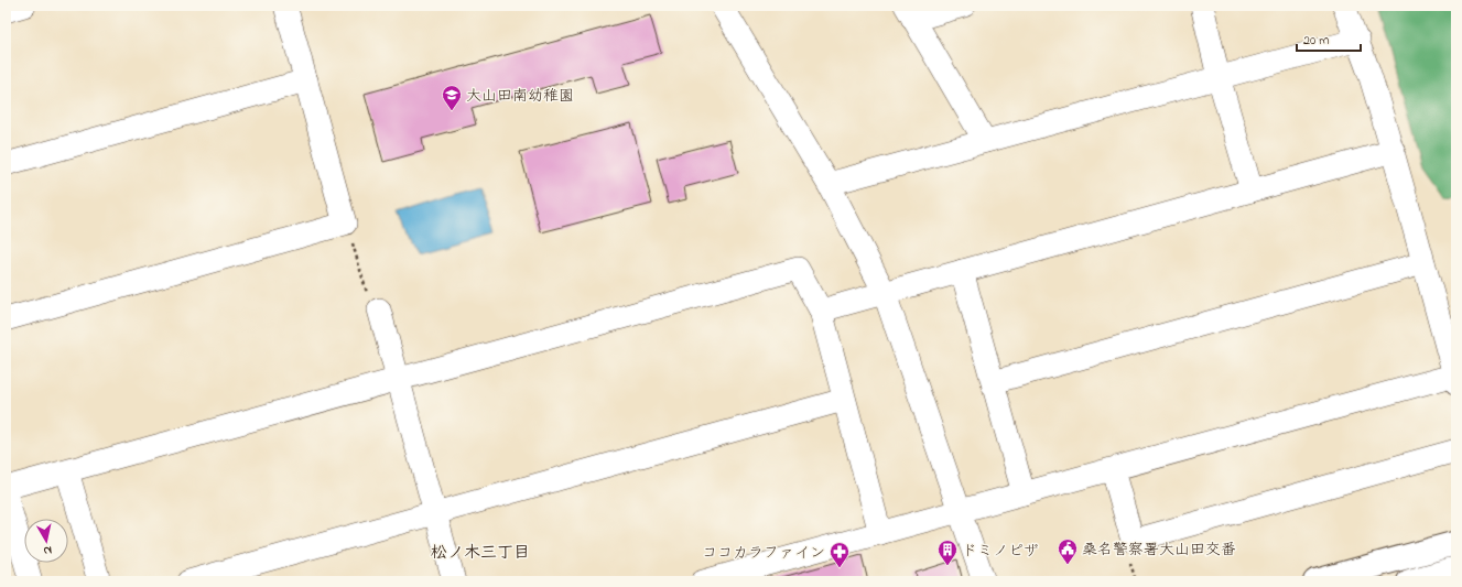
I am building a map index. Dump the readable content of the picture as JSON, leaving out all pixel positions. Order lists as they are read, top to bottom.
{
  "districts": ["松ノ木三丁目"],
  "places": {
    "school or university": ["大山田南幼稚園"],
    "public building": ["桑名警察署大山田交番"],
    "building": ["ドミノピザ"],
    "pharmacy": ["ココカラファイン"]
  },
  "scale_bar": "20 m",
  "north": "bottom"
}
